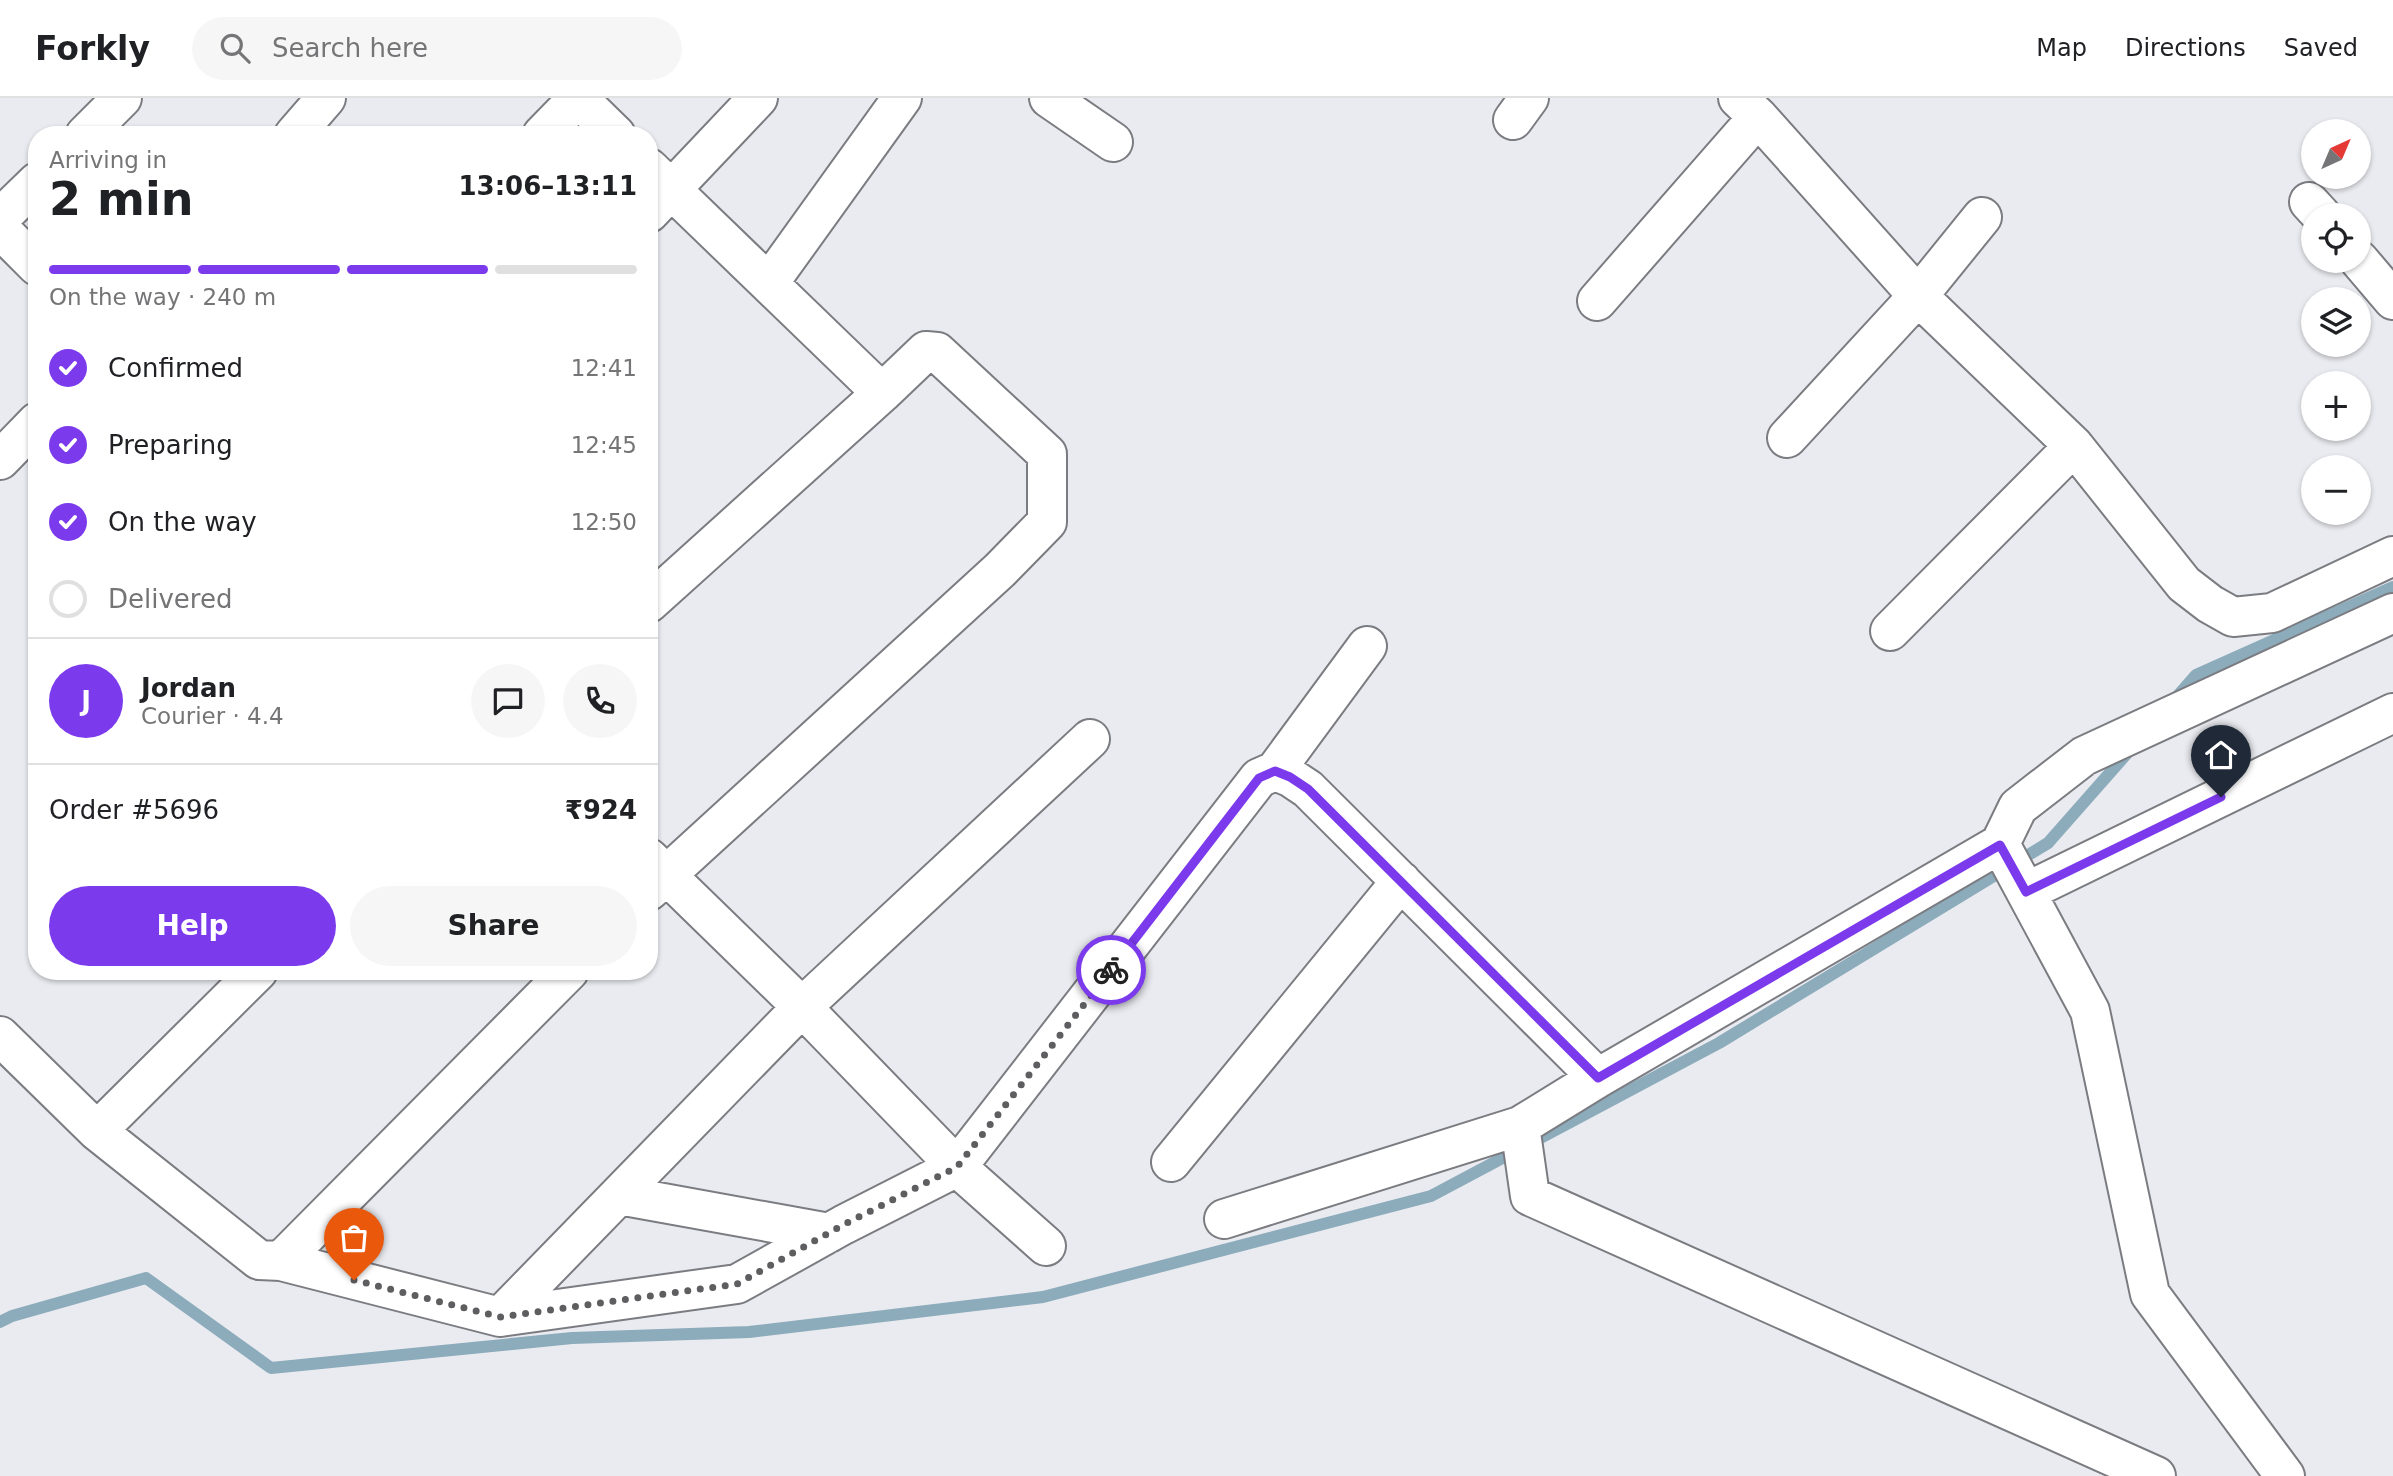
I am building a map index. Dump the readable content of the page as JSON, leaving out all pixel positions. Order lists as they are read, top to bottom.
{
  "north": "top right",
  "page": {
    "header": "Forkly",
    "search": "Search here",
    "nav": ["Map", "Directions", "Saved"],
    "map_buttons": ["+", "−"],
    "heading": ["2 min", "Arriving in", "13:06–13:11"],
    "panel": [
      "Jordan",
      "Courier · 4.4",
      "Order #5696",
      "₹924"
    ],
    "bar": "On the way · 240 m",
    "list": [
      ["Confirmed", "12:41"],
      ["Preparing", "12:45"],
      ["On the way", "12:50"],
      "Delivered"
    ],
    "round": "J",
    "buttons": ["Help", "Share"]
  }
}
